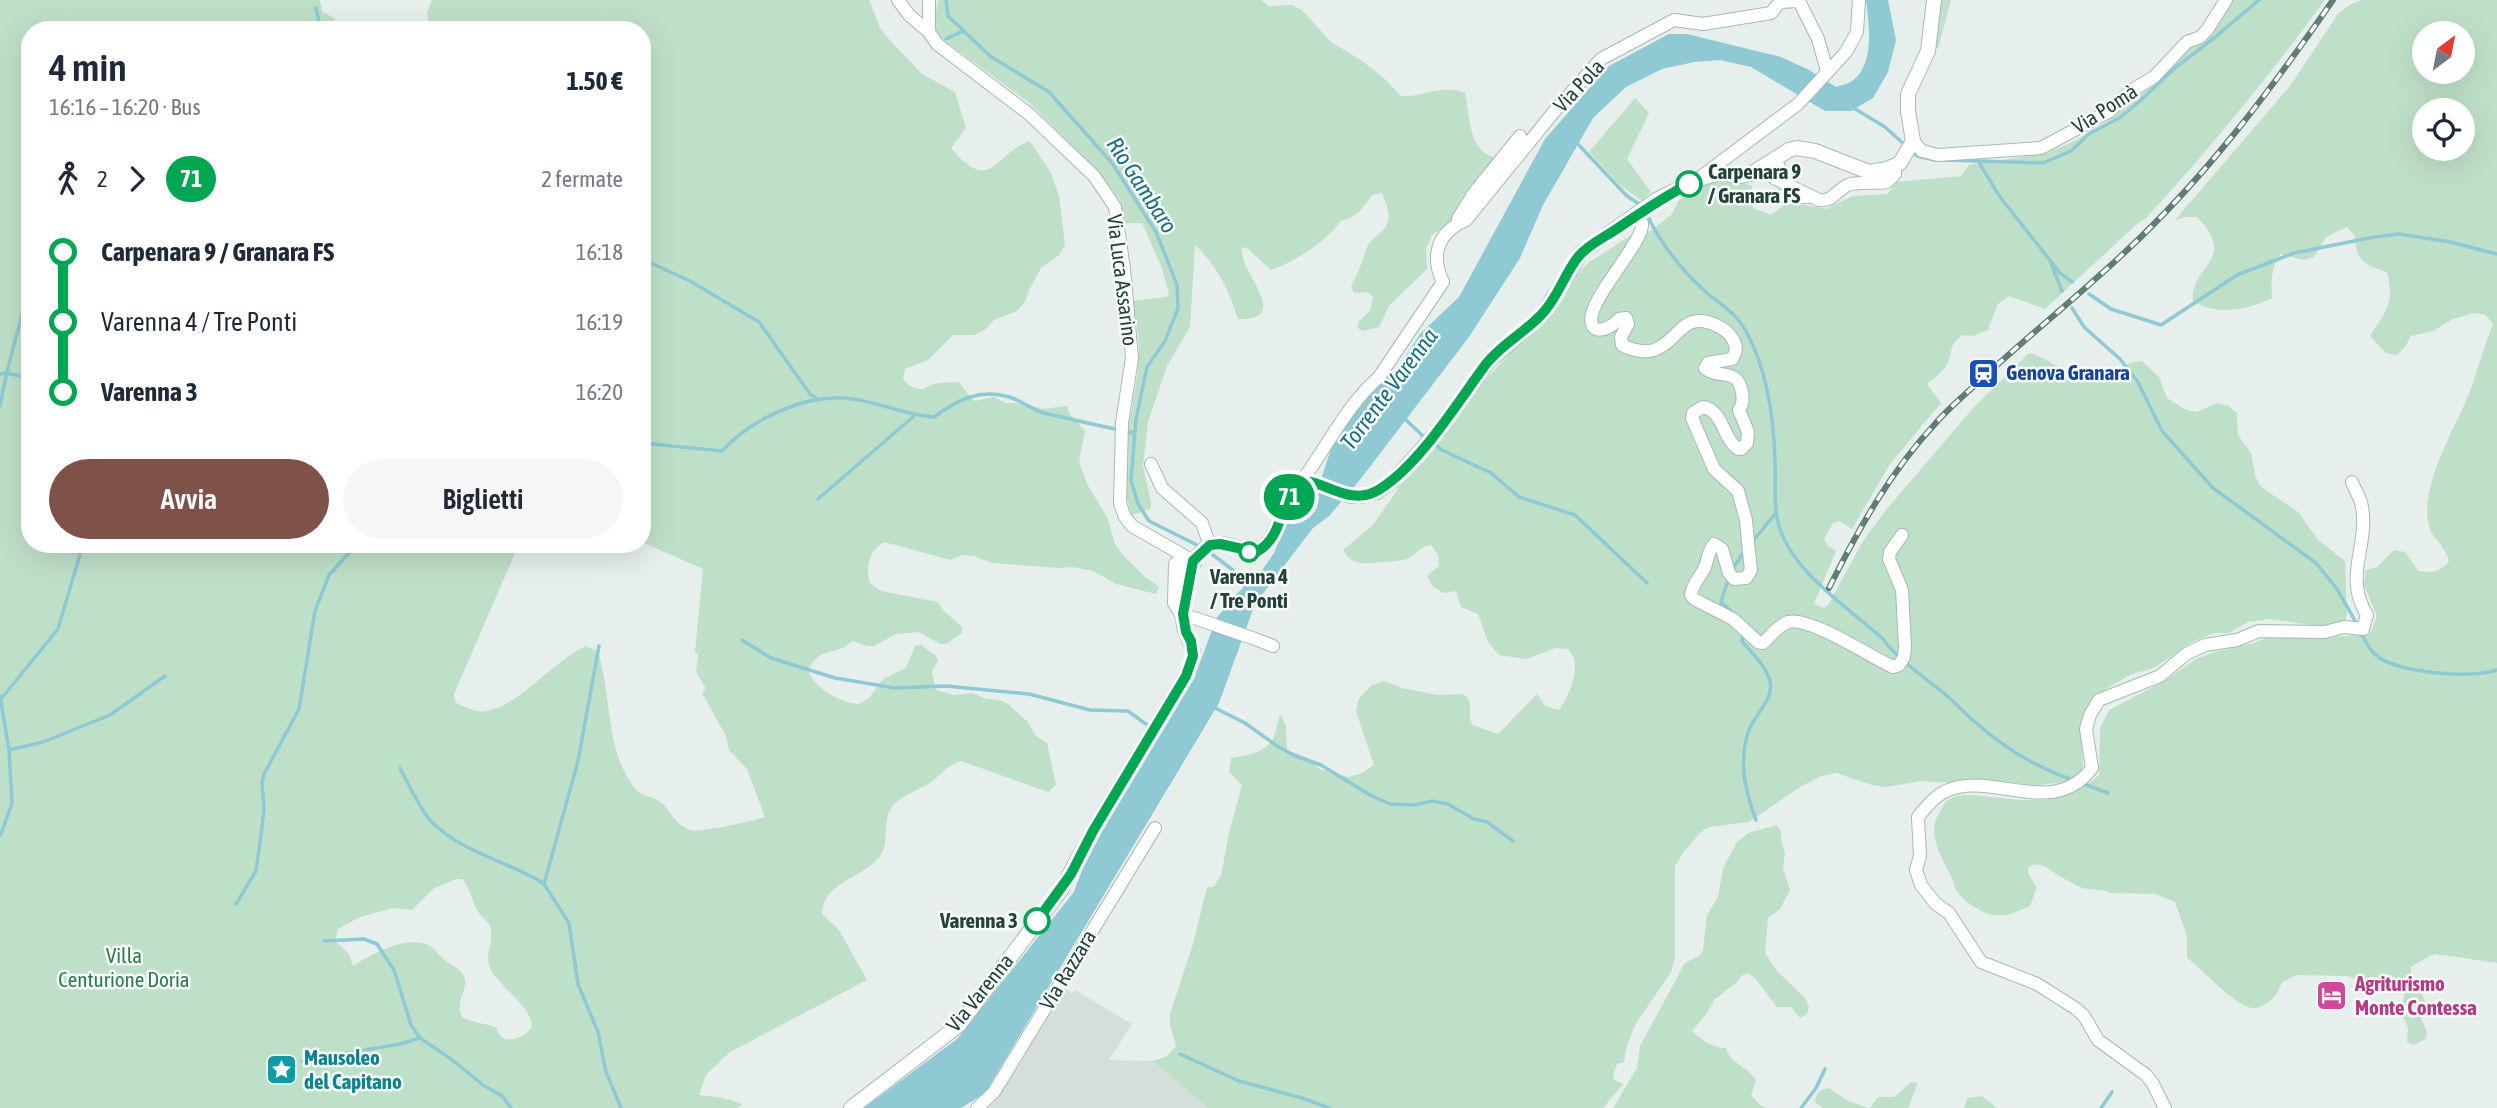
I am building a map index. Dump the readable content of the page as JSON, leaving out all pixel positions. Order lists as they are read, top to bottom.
{
  "streets": {
    "street": [
      "Via Pola",
      "Via Pomà",
      "Via Luca Assarino",
      "Via Razzara",
      "Via Varenna"
    ]
  },
  "crossings": [
    ["Via Luca Assarino", "Via Varenna"]
  ],
  "water": ["Rio Gambaro", "Torrente Varenna"],
  "parks": ["Villa Centurione Doria"],
  "places": {
    "other": ["Carpenara 9 / Granara FS", "Varenna 4 / Tre Ponti", "Varenna 3"],
    "station": ["Genova Granara"],
    "hotel": ["Agriturismo Monte Contessa"],
    "place": ["Mausoleo del Capitano"]
  },
  "lines": ["bus line 71"],
  "north": "top right",
  "page": {
    "on_map": "71",
    "heading": ["4 min", "16:16 – 16:20 · Bus", "1.50 €"],
    "legs": ["2", "71", "2 fermate"],
    "list": [
      {
        "name": "Carpenara 9 / Granara FS",
        "value": "16:18"
      },
      {
        "name": "Varenna 4 / Tre Ponti",
        "value": "16:19"
      },
      {
        "name": "Varenna 3",
        "value": "16:20"
      }
    ],
    "buttons": ["Avvia", "Biglietti"]
  }
}
